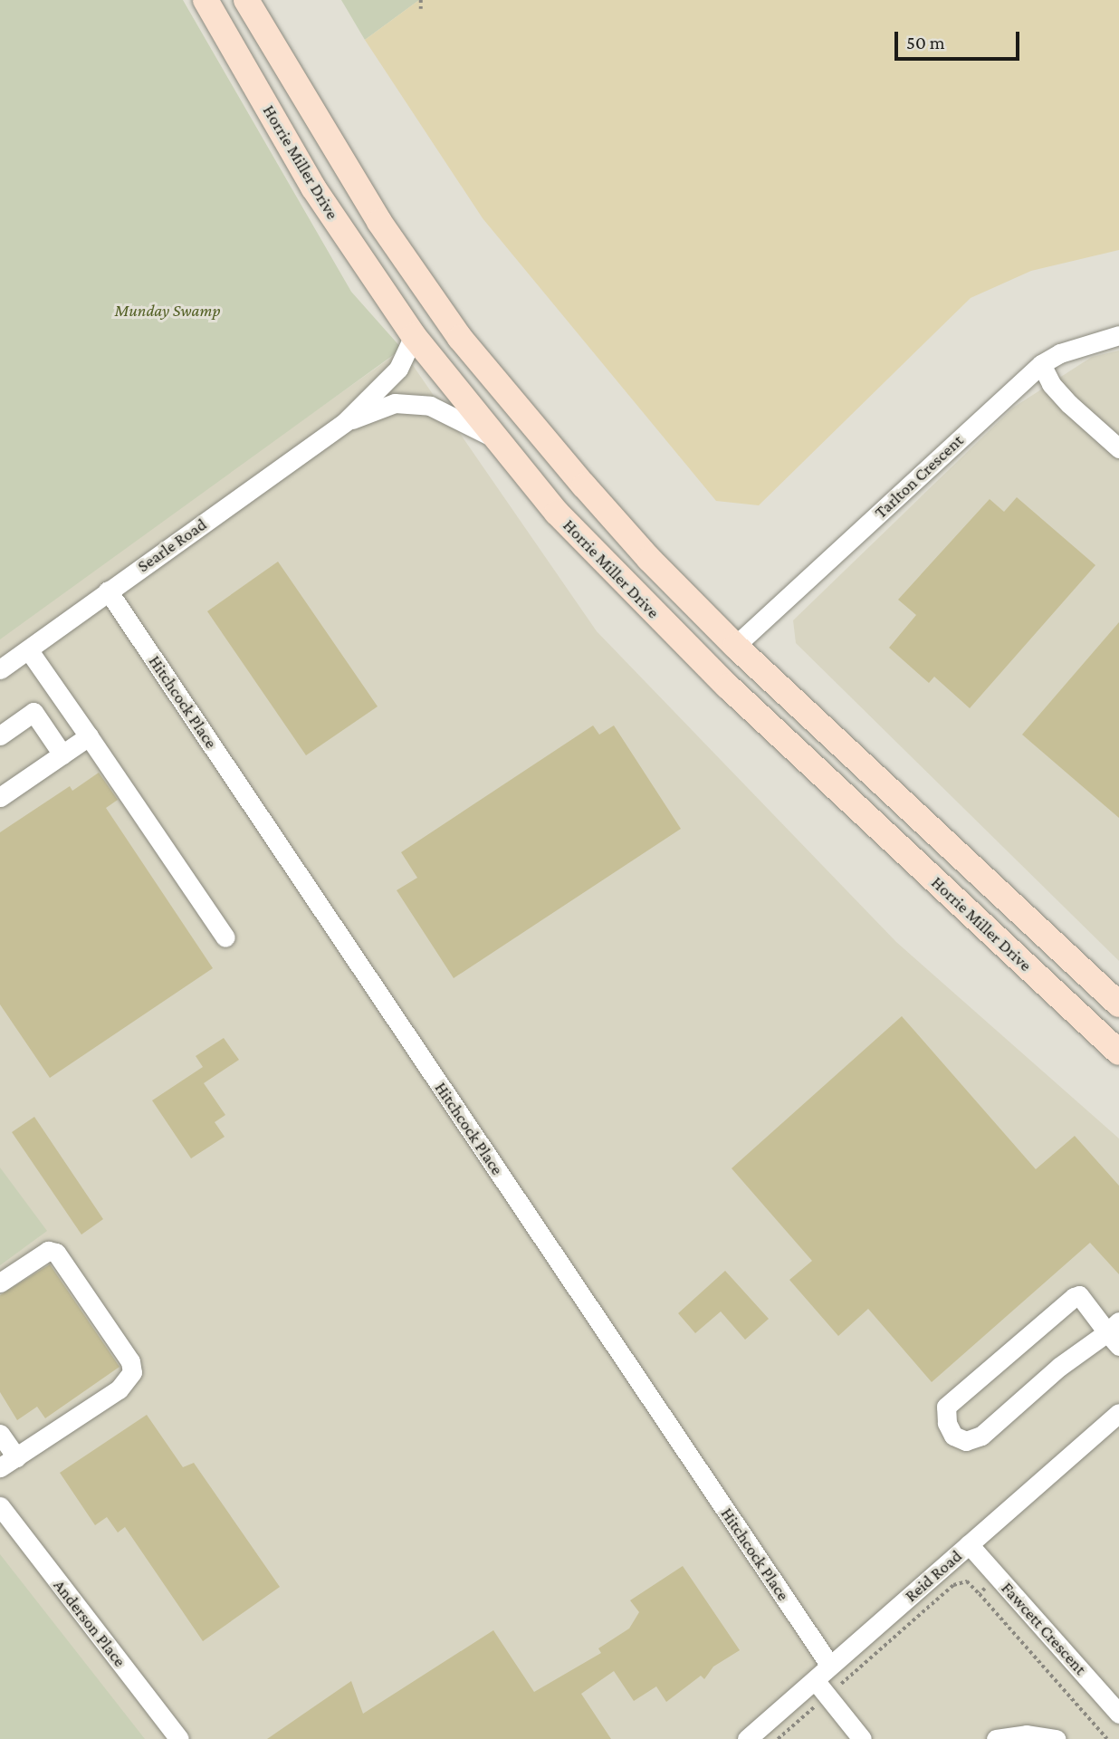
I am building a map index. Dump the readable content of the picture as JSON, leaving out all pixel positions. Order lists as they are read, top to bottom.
{
  "streets": {
    "main road": ["Horrie Miller Drive"],
    "street": [
      "Tarlton Crescent",
      "Searle Road",
      "Hitchcock Place",
      "Reid Road",
      "Anderson Place",
      "Fawcett Crescent"
    ]
  },
  "crossings": [
    ["Horrie Miller Drive", "Tarlton Crescent"],
    ["Horrie Miller Drive", "Searle Road"],
    ["Searle Road", "Hitchcock Place"],
    ["Hitchcock Place", "Reid Road"],
    ["Reid Road", "Fawcett Crescent"]
  ],
  "parks": ["Munday Swamp"],
  "scale_bar": "50 m"
}
